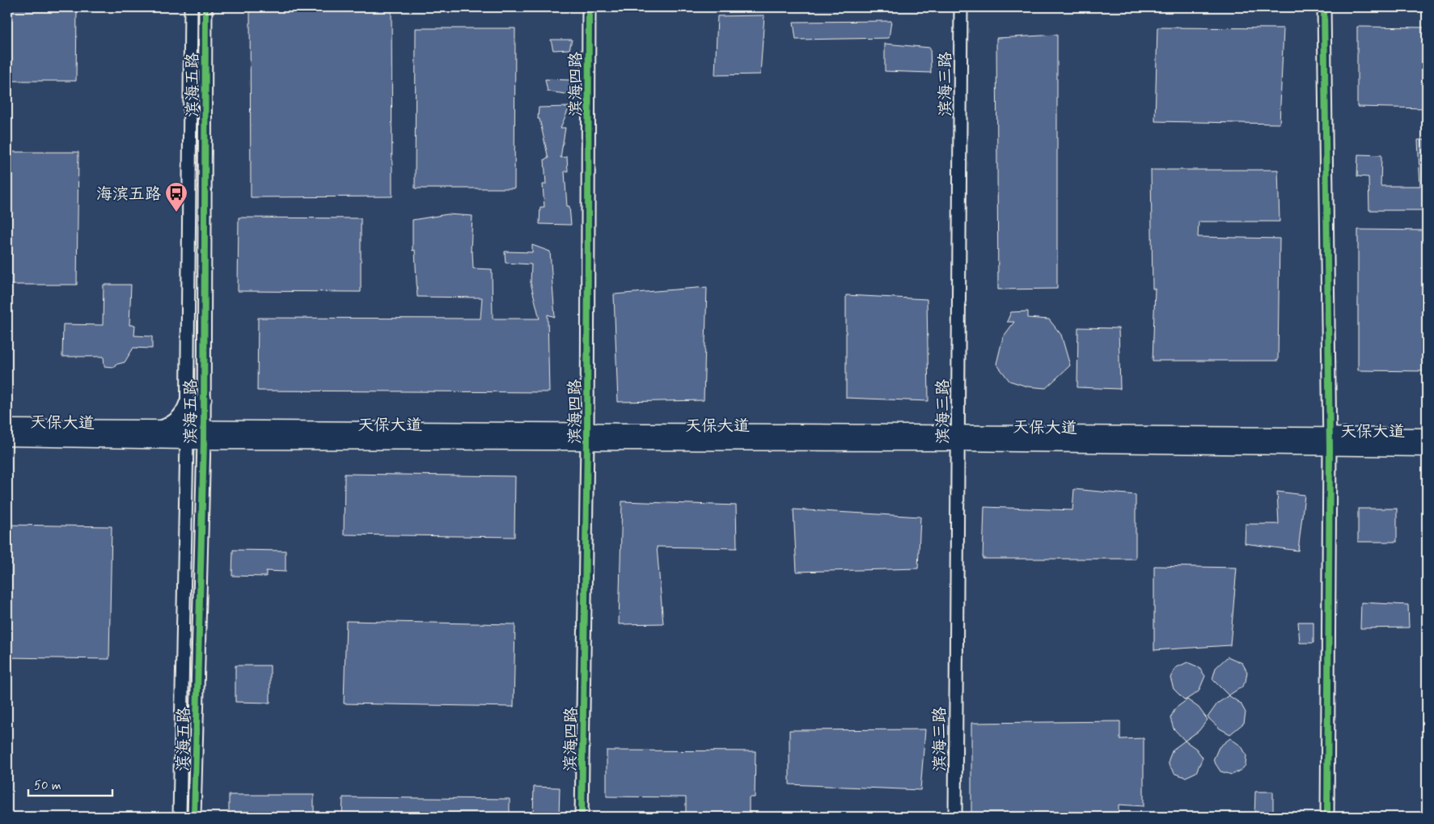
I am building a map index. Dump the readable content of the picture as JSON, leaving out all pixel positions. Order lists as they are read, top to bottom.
{
  "streets": {
    "main road": ["天保大道"],
    "street": ["滨海四路", "滨海三路", "滨海五路"]
  },
  "crossings": [
    ["滨海四路", "天保大道"],
    ["滨海三路", "天保大道"],
    ["滨海五路", "天保大道"]
  ],
  "places": {
    "bus stop": ["海滨五路"]
  },
  "scale_bar": "50 m"
}
